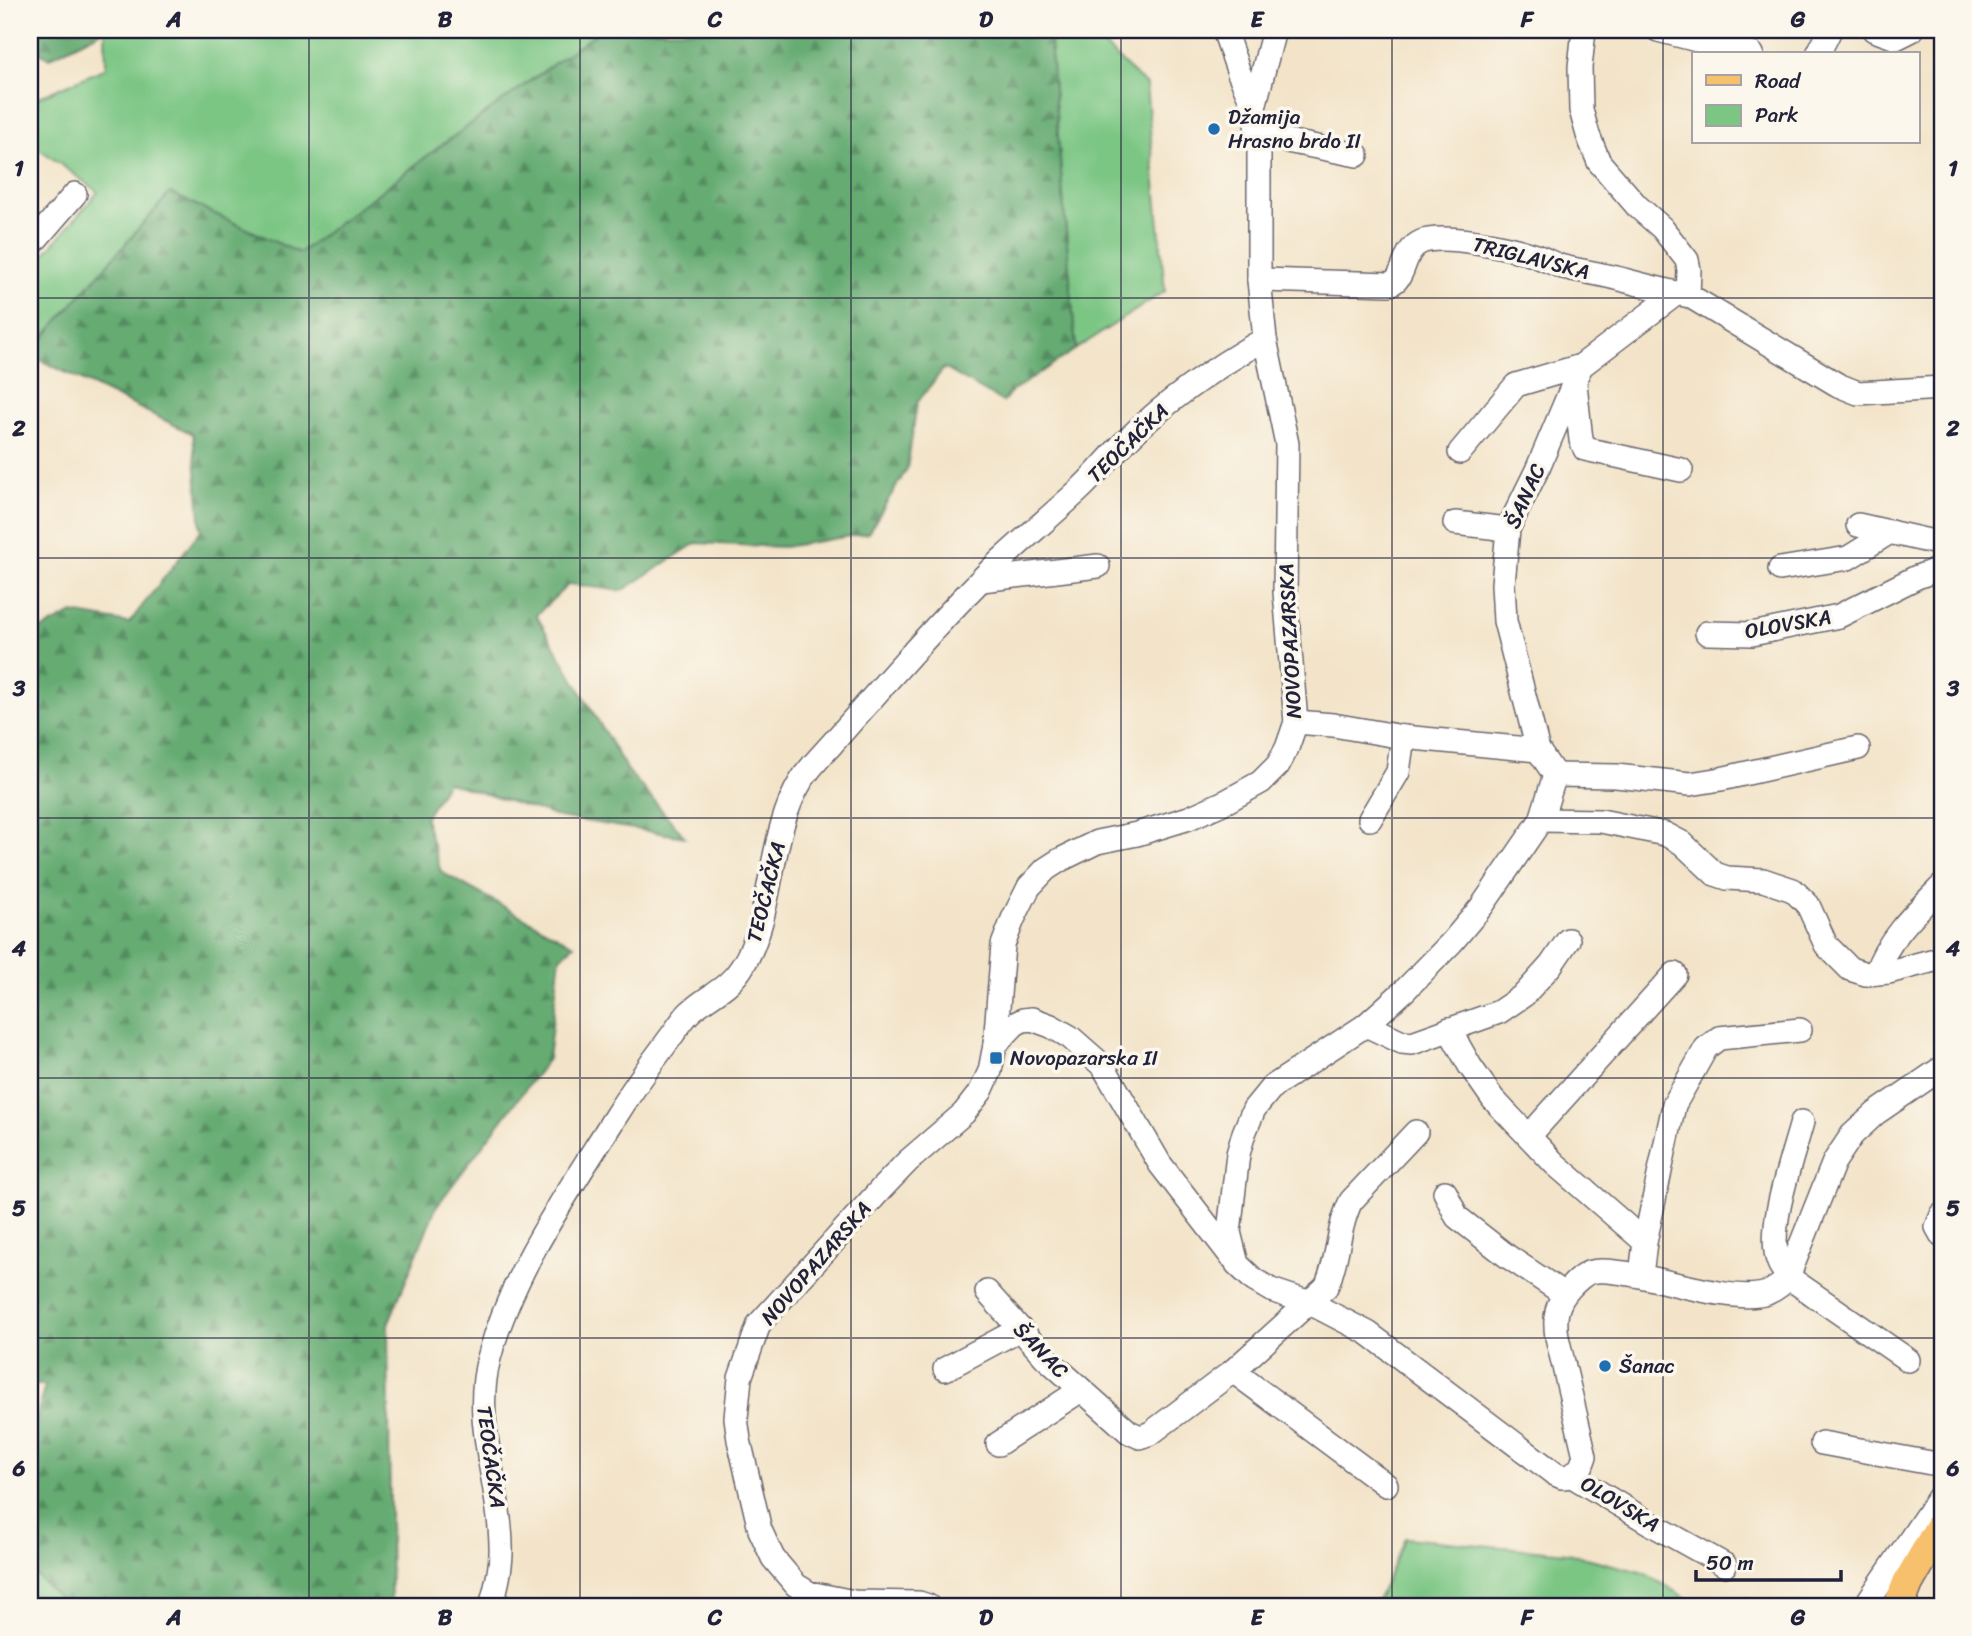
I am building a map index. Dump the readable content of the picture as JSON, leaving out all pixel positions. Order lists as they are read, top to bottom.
{
  "streets": {
    "street": [
      "TRIGLAVSKA",
      "TEOČAČKA",
      "ŠANAC",
      "OLOVSKA",
      "NOVOPAZARSKA"
    ]
  },
  "crossings": [
    ["TRIGLAVSKA", "ŠANAC"],
    ["TRIGLAVSKA", "NOVOPAZARSKA"],
    ["TEOČAČKA", "NOVOPAZARSKA"]
  ],
  "places": {
    "other": ["Džamija Hrasno brdo II", "Šanac"],
    "transit": ["Novopazarska II"]
  },
  "legend": ["Road", "Park"],
  "scale_bar": "50 m",
  "grid": {
    "columns": [
      "A",
      "B",
      "C",
      "D",
      "E",
      "F",
      "G"
    ],
    "rows": [
      "1",
      "2",
      "3",
      "4",
      "5",
      "6"
    ]
  }
}
